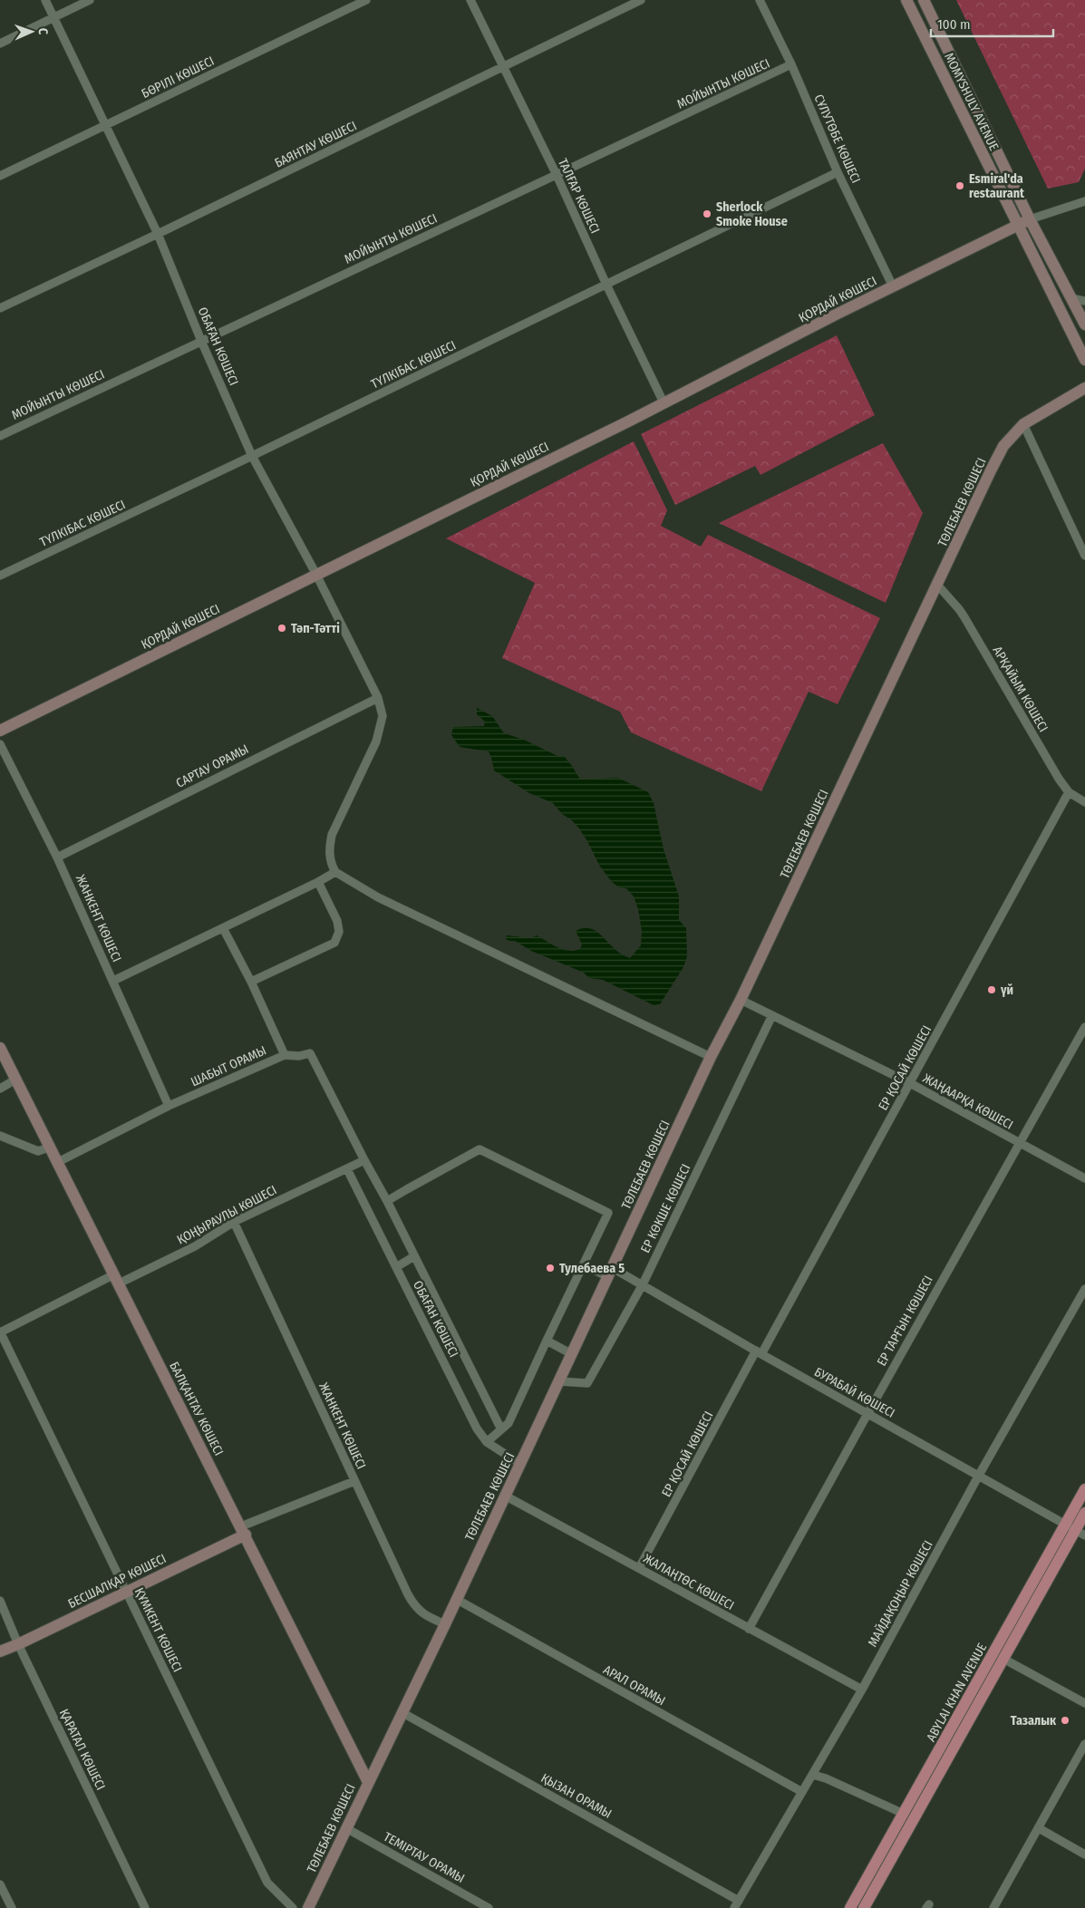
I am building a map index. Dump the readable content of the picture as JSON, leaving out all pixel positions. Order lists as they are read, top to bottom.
{
  "streets": {
    "main road": ["ABYLAI KHAN AVENUE"],
    "street": [
      "БӨРІЛІ КӨШЕСІ",
      "МОЙЫНТЫ КӨШЕСІ",
      "MOMYSHULY AVENUE",
      "СҰЛУТӨБЕ КӨШЕСІ",
      "БАЯНТАУ КӨШЕСІ",
      "ТАЛҒАР КӨШЕСІ",
      "ҚОРДАЙ КӨШЕСІ",
      "ОБАҒАН КӨШЕСІ",
      "ТҮЛКІБАС КӨШЕСІ",
      "ТӨЛЕБАЕВ КӨШЕСІ",
      "АРҚАЙЫМ КӨШЕСІ",
      "САРТАУ ОРАМЫ",
      "ЖАНКЕНТ КӨШЕСІ",
      "ШАБЫТ ОРАМЫ",
      "ЕР ҚОСАЙ КӨШЕСІ",
      "ЖАҢААРҚА КӨШЕСІ",
      "ЕР КӨКШЕ КӨШЕСІ",
      "ҚОҢЫРАУЛЫ КӨШЕСІ",
      "ЕР ТАРҒЫН КӨШЕСІ",
      "БУРАБАЙ КӨШЕСІ",
      "БАЛҚАНТАУ КӨШЕСІ",
      "БЕСШАЛҚАР КӨШЕСІ",
      "ЖАЛАҢТӨС КӨШЕСІ",
      "МАЙДАҚОҢЫР КӨШЕСІ",
      "ҚҰМКЕНТ КӨШЕСІ",
      "АРАЛ ОРАМЫ",
      "ҚАРАТАЛ КӨШЕСІ",
      "ҚЫЗАН ОРАМЫ",
      "ТЕМІРТАУ ОРАМЫ"
    ]
  },
  "crossings": [
    ["БӨРІЛІ КӨШЕСІ", "ОБАҒАН КӨШЕСІ"],
    ["МОЙЫНТЫ КӨШЕСІ", "СҰЛУТӨБЕ КӨШЕСІ"],
    ["МОЙЫНТЫ КӨШЕСІ", "ТАЛҒАР КӨШЕСІ"],
    ["МОЙЫНТЫ КӨШЕСІ", "ОБАҒАН КӨШЕСІ"],
    ["MOMYSHULY AVENUE", "ҚОРДАЙ КӨШЕСІ"],
    ["СҰЛУТӨБЕ КӨШЕСІ", "ҚОРДАЙ КӨШЕСІ"],
    ["СҰЛУТӨБЕ КӨШЕСІ", "ТҮЛКІБАС КӨШЕСІ"],
    ["БАЯНТАУ КӨШЕСІ", "ТАЛҒАР КӨШЕСІ"],
    ["БАЯНТАУ КӨШЕСІ", "ОБАҒАН КӨШЕСІ"],
    ["ТАЛҒАР КӨШЕСІ", "ҚОРДАЙ КӨШЕСІ"],
    ["ТАЛҒАР КӨШЕСІ", "ТҮЛКІБАС КӨШЕСІ"],
    ["ҚОРДАЙ КӨШЕСІ", "ОБАҒАН КӨШЕСІ"],
    ["ОБАҒАН КӨШЕСІ", "ТҮЛКІБАС КӨШЕСІ"],
    ["ОБАҒАН КӨШЕСІ", "ТӨЛЕБАЕВ КӨШЕСІ"],
    ["ОБАҒАН КӨШЕСІ", "САРТАУ ОРАМЫ"],
    ["ОБАҒАН КӨШЕСІ", "ҚОҢЫРАУЛЫ КӨШЕСІ"],
    ["ТӨЛЕБАЕВ КӨШЕСІ", "АРҚАЙЫМ КӨШЕСІ"],
    ["ТӨЛЕБАЕВ КӨШЕСІ", "ЖАНКЕНТ КӨШЕСІ"],
    ["ТӨЛЕБАЕВ КӨШЕСІ", "ЖАҢААРҚА КӨШЕСІ"],
    ["ТӨЛЕБАЕВ КӨШЕСІ", "ЕР КӨКШЕ КӨШЕСІ"],
    ["ТӨЛЕБАЕВ КӨШЕСІ", "БУРАБАЙ КӨШЕСІ"],
    ["ТӨЛЕБАЕВ КӨШЕСІ", "БАЛҚАНТАУ КӨШЕСІ"],
    ["ТӨЛЕБАЕВ КӨШЕСІ", "ЖАЛАҢТӨС КӨШЕСІ"],
    ["ТӨЛЕБАЕВ КӨШЕСІ", "АРАЛ ОРАМЫ"],
    ["ТӨЛЕБАЕВ КӨШЕСІ", "ҚЫЗАН ОРАМЫ"],
    ["ТӨЛЕБАЕВ КӨШЕСІ", "ТЕМІРТАУ ОРАМЫ"],
    ["АРҚАЙЫМ КӨШЕСІ", "ЕР ҚОСАЙ КӨШЕСІ"],
    ["САРТАУ ОРАМЫ", "ЖАНКЕНТ КӨШЕСІ"],
    ["ЖАНКЕНТ КӨШЕСІ", "ШАБЫТ ОРАМЫ"],
    ["ЖАНКЕНТ КӨШЕСІ", "ҚОҢЫРАУЛЫ КӨШЕСІ"],
    ["ШАБЫТ ОРАМЫ", "БАЛҚАНТАУ КӨШЕСІ"],
    ["ЕР ҚОСАЙ КӨШЕСІ", "ЖАҢААРҚА КӨШЕСІ"],
    ["ЕР ҚОСАЙ КӨШЕСІ", "БУРАБАЙ КӨШЕСІ"],
    ["ЕР ҚОСАЙ КӨШЕСІ", "ЖАЛАҢТӨС КӨШЕСІ"],
    ["ЖАҢААРҚА КӨШЕСІ", "ЕР КӨКШЕ КӨШЕСІ"],
    ["ЖАҢААРҚА КӨШЕСІ", "ЕР ТАРҒЫН КӨШЕСІ"],
    ["ЕР КӨКШЕ КӨШЕСІ", "БУРАБАЙ КӨШЕСІ"],
    ["ҚОҢЫРАУЛЫ КӨШЕСІ", "БАЛҚАНТАУ КӨШЕСІ"],
    ["ҚОҢЫРАУЛЫ КӨШЕСІ", "ҚҰМКЕНТ КӨШЕСІ"],
    ["ЕР ТАРҒЫН КӨШЕСІ", "БУРАБАЙ КӨШЕСІ"],
    ["ЕР ТАРҒЫН КӨШЕСІ", "ЖАЛАҢТӨС КӨШЕСІ"],
    ["БУРАБАЙ КӨШЕСІ", "МАЙДАҚОҢЫР КӨШЕСІ"],
    ["БУРАБАЙ КӨШЕСІ", "ABYLAI KHAN AVENUE"],
    ["БАЛҚАНТАУ КӨШЕСІ", "БЕСШАЛҚАР КӨШЕСІ"],
    ["БЕСШАЛҚАР КӨШЕСІ", "ҚҰМКЕНТ КӨШЕСІ"],
    ["БЕСШАЛҚАР КӨШЕСІ", "ҚАРАТАЛ КӨШЕСІ"],
    ["ЖАЛАҢТӨС КӨШЕСІ", "МАЙДАҚОҢЫР КӨШЕСІ"],
    ["МАЙДАҚОҢЫР КӨШЕСІ", "АРАЛ ОРАМЫ"],
    ["МАЙДАҚОҢЫР КӨШЕСІ", "ҚЫЗАН ОРАМЫ"]
  ],
  "places": [
    "Esmiral'da restaurant",
    "Sherlock Smoke House",
    "Тәп-Тәтті",
    "үй",
    "Тулебаева 5",
    "Тазалык"
  ],
  "scale_bar": "100 m",
  "north": "right"
}
